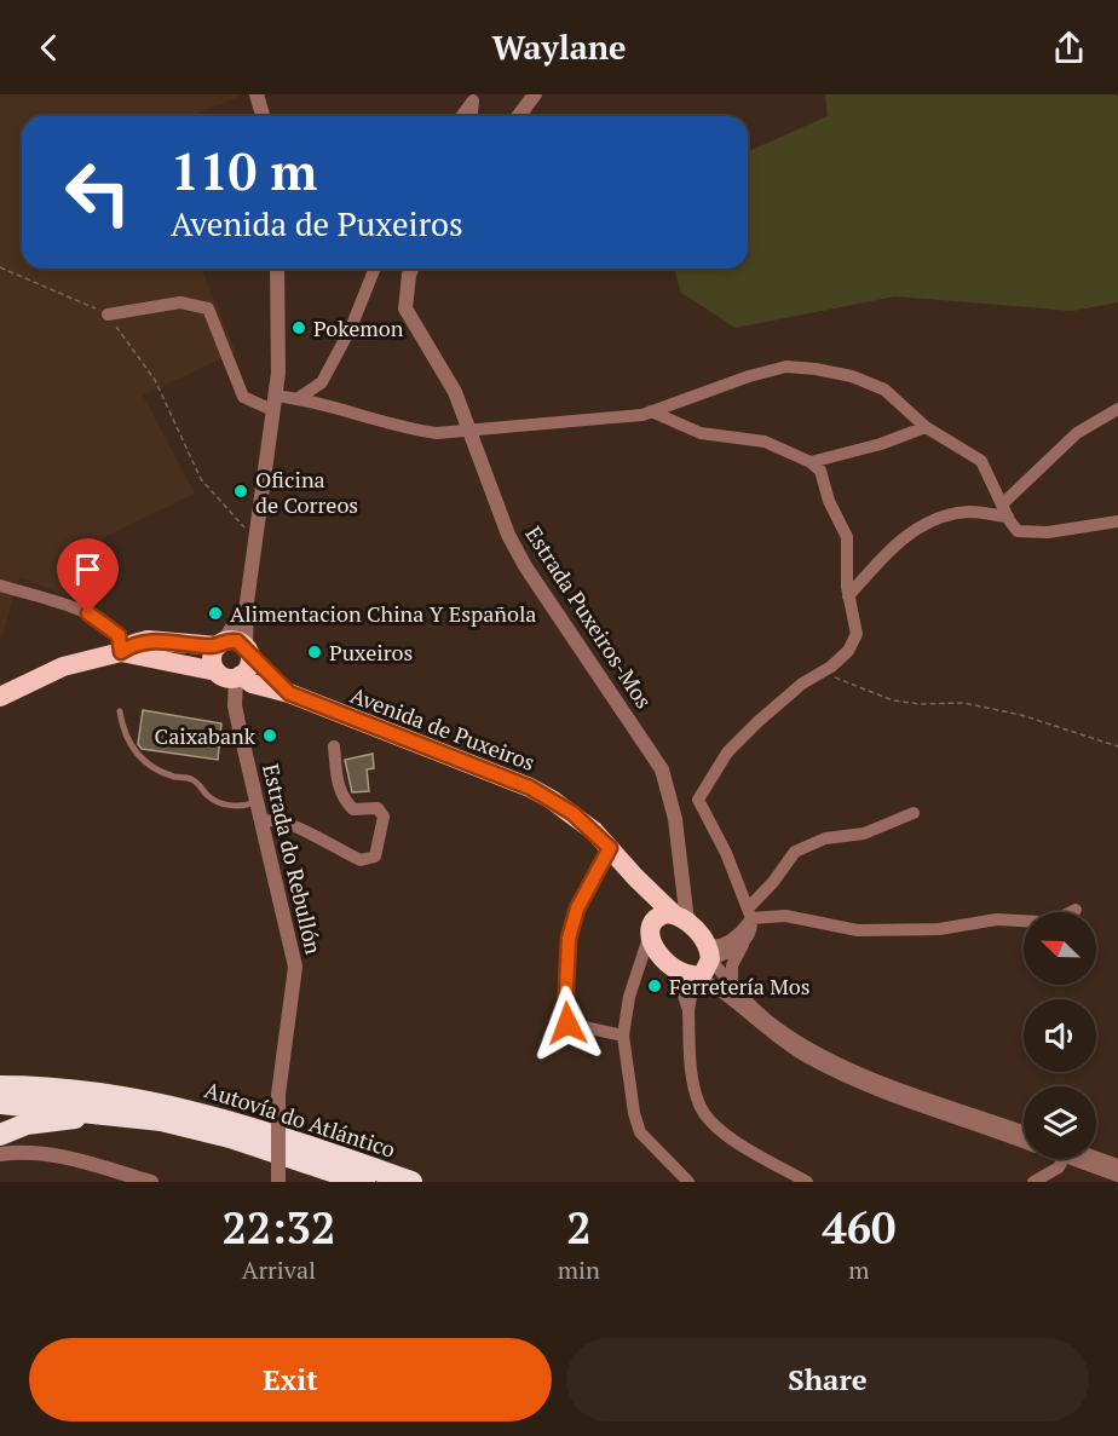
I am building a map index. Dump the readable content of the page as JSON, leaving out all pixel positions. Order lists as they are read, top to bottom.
{
  "streets": {
    "highway": ["Avenida de Puxeiros", "Autovía do Atlántico"],
    "street": ["Estrada Puxeiros-Mos", "Estrada do Rebullón"]
  },
  "crossings": [
    ["Estrada Puxeiros-Mos", "Avenida de Puxeiros"],
    ["Avenida de Puxeiros", "Estrada do Rebullón"]
  ],
  "places": [
    "Pokemon",
    "Oficina de Correos",
    "Alimentacion China Y Española",
    "Puxeiros",
    "Caixabank",
    "Ferretería Mos"
  ],
  "north": "top left",
  "page": {
    "header": "Waylane",
    "turn": ["110 m", "Avenida de Puxeiros"],
    "eta": [
      "22:32",
      "Arrival",
      "2",
      "min",
      "460",
      "m"
    ],
    "buttons": ["Exit", "Share"]
  }
}
